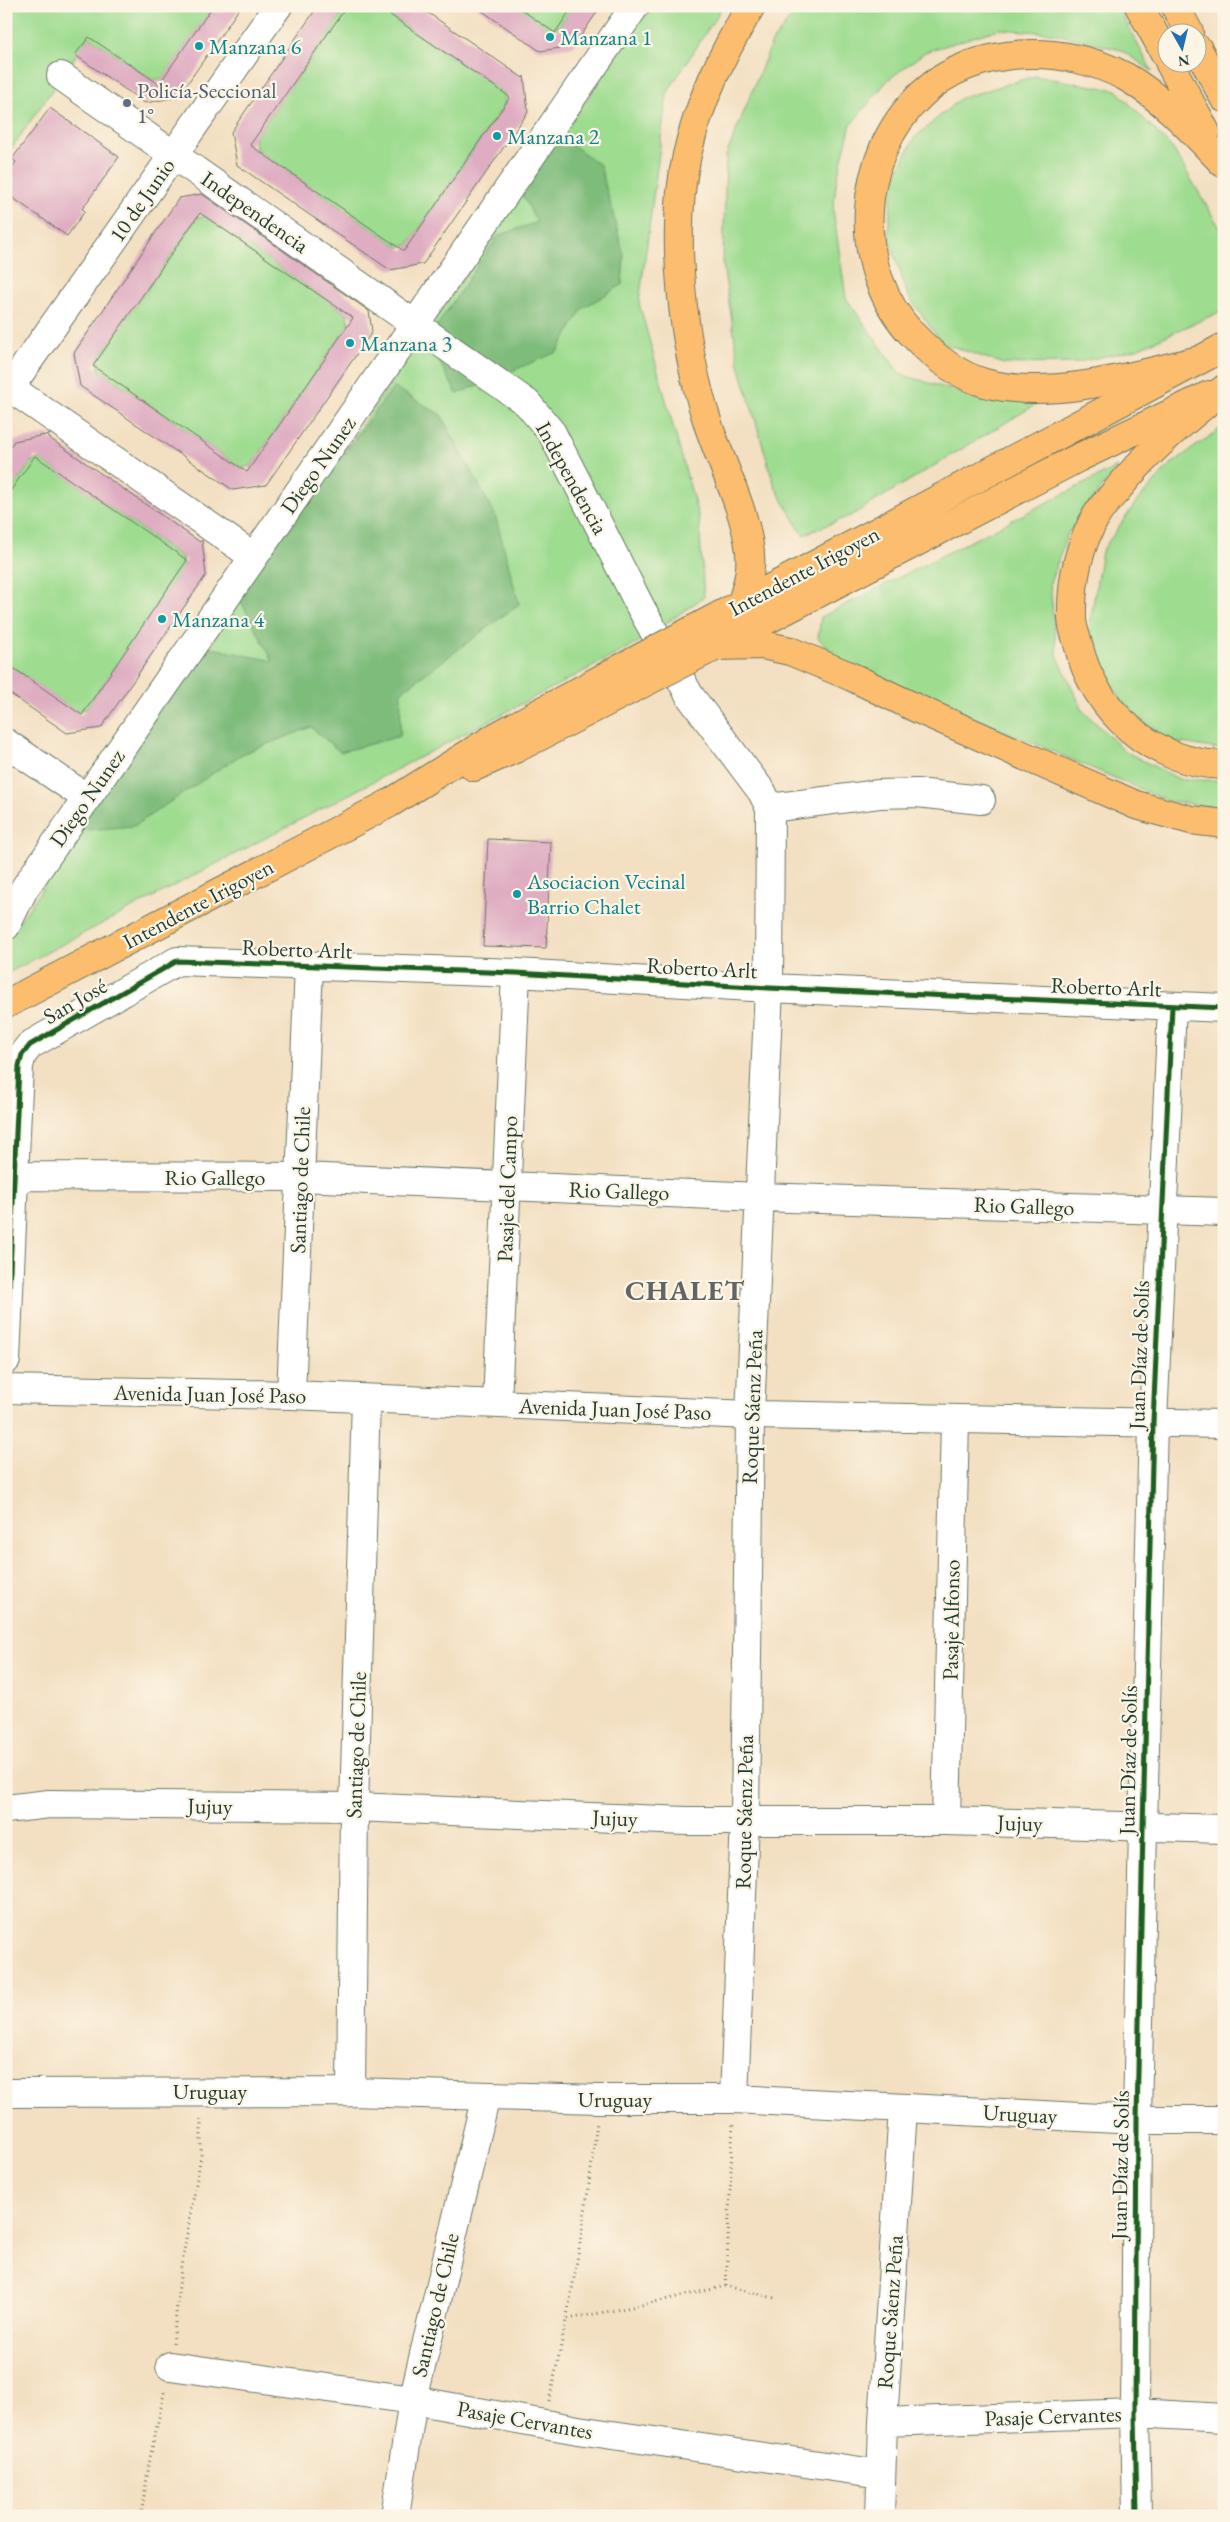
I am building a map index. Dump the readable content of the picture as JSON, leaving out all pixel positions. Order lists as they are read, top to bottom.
{
  "streets": {
    "main road": ["Intendente Irigoyen"],
    "street": [
      "10 de Junio",
      "Independencia",
      "Diego Nunez",
      "Roberto Arlt",
      "San José",
      "Rio Gallego",
      "Santiago de Chile",
      "Pasaje del Campo",
      "Juan Díaz de Solís",
      "Avenida Juan José Paso",
      "Roque Sáenz Peña",
      "Pasaje Alfonso",
      "Jujuy",
      "Uruguay",
      "Pasaje Cervantes"
    ]
  },
  "crossings": [
    ["10 de Junio", "Independencia"],
    ["Independencia", "Diego Nunez"],
    ["Independencia", "Roque Sáenz Peña"],
    ["Roberto Arlt", "San José"],
    ["Roberto Arlt", "Santiago de Chile"],
    ["Roberto Arlt", "Pasaje del Campo"],
    ["Roberto Arlt", "Juan Díaz de Solís"],
    ["Roberto Arlt", "Roque Sáenz Peña"],
    ["San José", "Rio Gallego"],
    ["Rio Gallego", "Santiago de Chile"],
    ["Rio Gallego", "Pasaje del Campo"],
    ["Rio Gallego", "Juan Díaz de Solís"],
    ["Rio Gallego", "Roque Sáenz Peña"],
    ["Santiago de Chile", "Avenida Juan José Paso"],
    ["Santiago de Chile", "Jujuy"],
    ["Santiago de Chile", "Uruguay"],
    ["Santiago de Chile", "Pasaje Cervantes"],
    ["Pasaje del Campo", "Avenida Juan José Paso"],
    ["Juan Díaz de Solís", "Avenida Juan José Paso"],
    ["Juan Díaz de Solís", "Jujuy"],
    ["Juan Díaz de Solís", "Uruguay"],
    ["Juan Díaz de Solís", "Pasaje Cervantes"],
    ["Avenida Juan José Paso", "Roque Sáenz Peña"],
    ["Avenida Juan José Paso", "Pasaje Alfonso"],
    ["Roque Sáenz Peña", "Jujuy"],
    ["Roque Sáenz Peña", "Uruguay"],
    ["Roque Sáenz Peña", "Pasaje Cervantes"],
    ["Pasaje Alfonso", "Jujuy"]
  ],
  "districts": ["CHALET"],
  "places": [
    "Manzana 1",
    "Manzana 6",
    "Policía-Seccional 1°",
    "Manzana 2",
    "Manzana 3",
    "Manzana 4",
    "Asociacion Vecinal Barrio Chalet"
  ],
  "north": "bottom"
}
